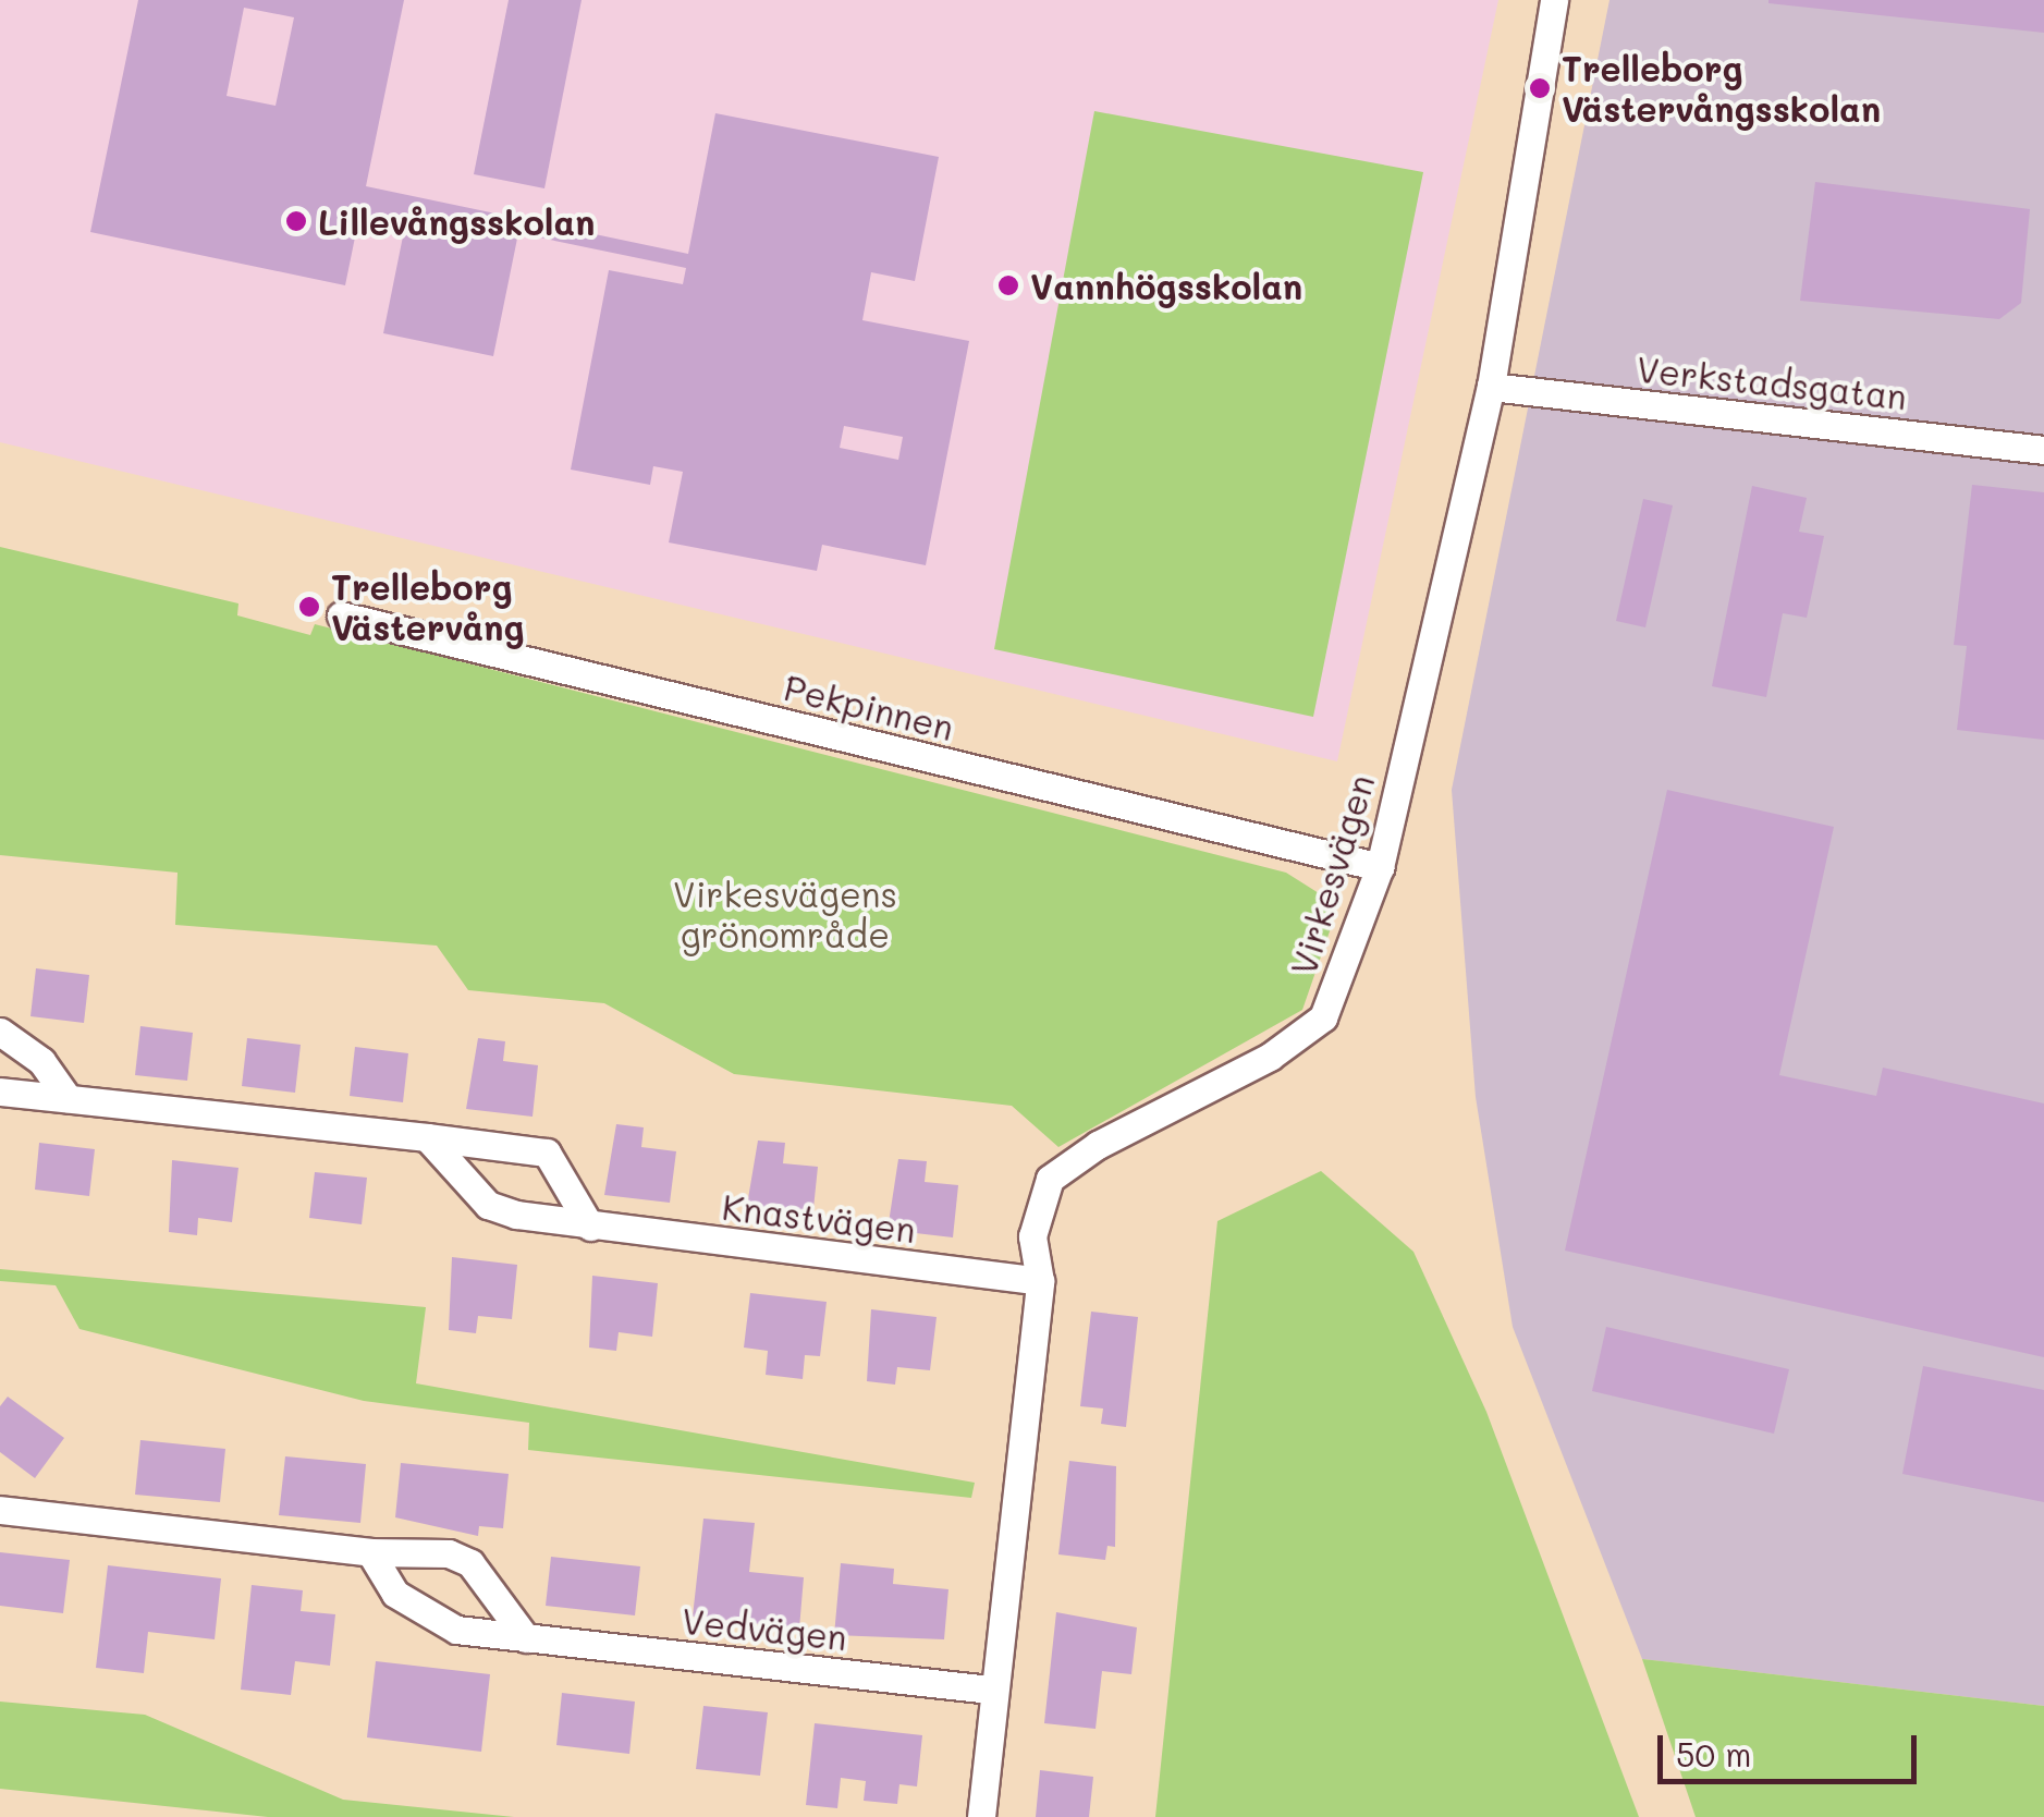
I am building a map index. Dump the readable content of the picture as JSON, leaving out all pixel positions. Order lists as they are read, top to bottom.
{
  "streets": {
    "street": [
      "Verkstadsgatan",
      "Pekpinnen",
      "Virkesvägen",
      "Knastvägen",
      "Vedvägen"
    ]
  },
  "crossings": [
    ["Verkstadsgatan", "Virkesvägen"],
    ["Pekpinnen", "Virkesvägen"],
    ["Virkesvägen", "Knastvägen"],
    ["Virkesvägen", "Vedvägen"]
  ],
  "parks": ["Virkesvägens grönområde"],
  "places": [
    "Trelleborg Västervångsskolan",
    "Lillevångsskolan",
    "Vannhögsskolan",
    "Trelleborg Västervång"
  ],
  "scale_bar": "50 m"
}
